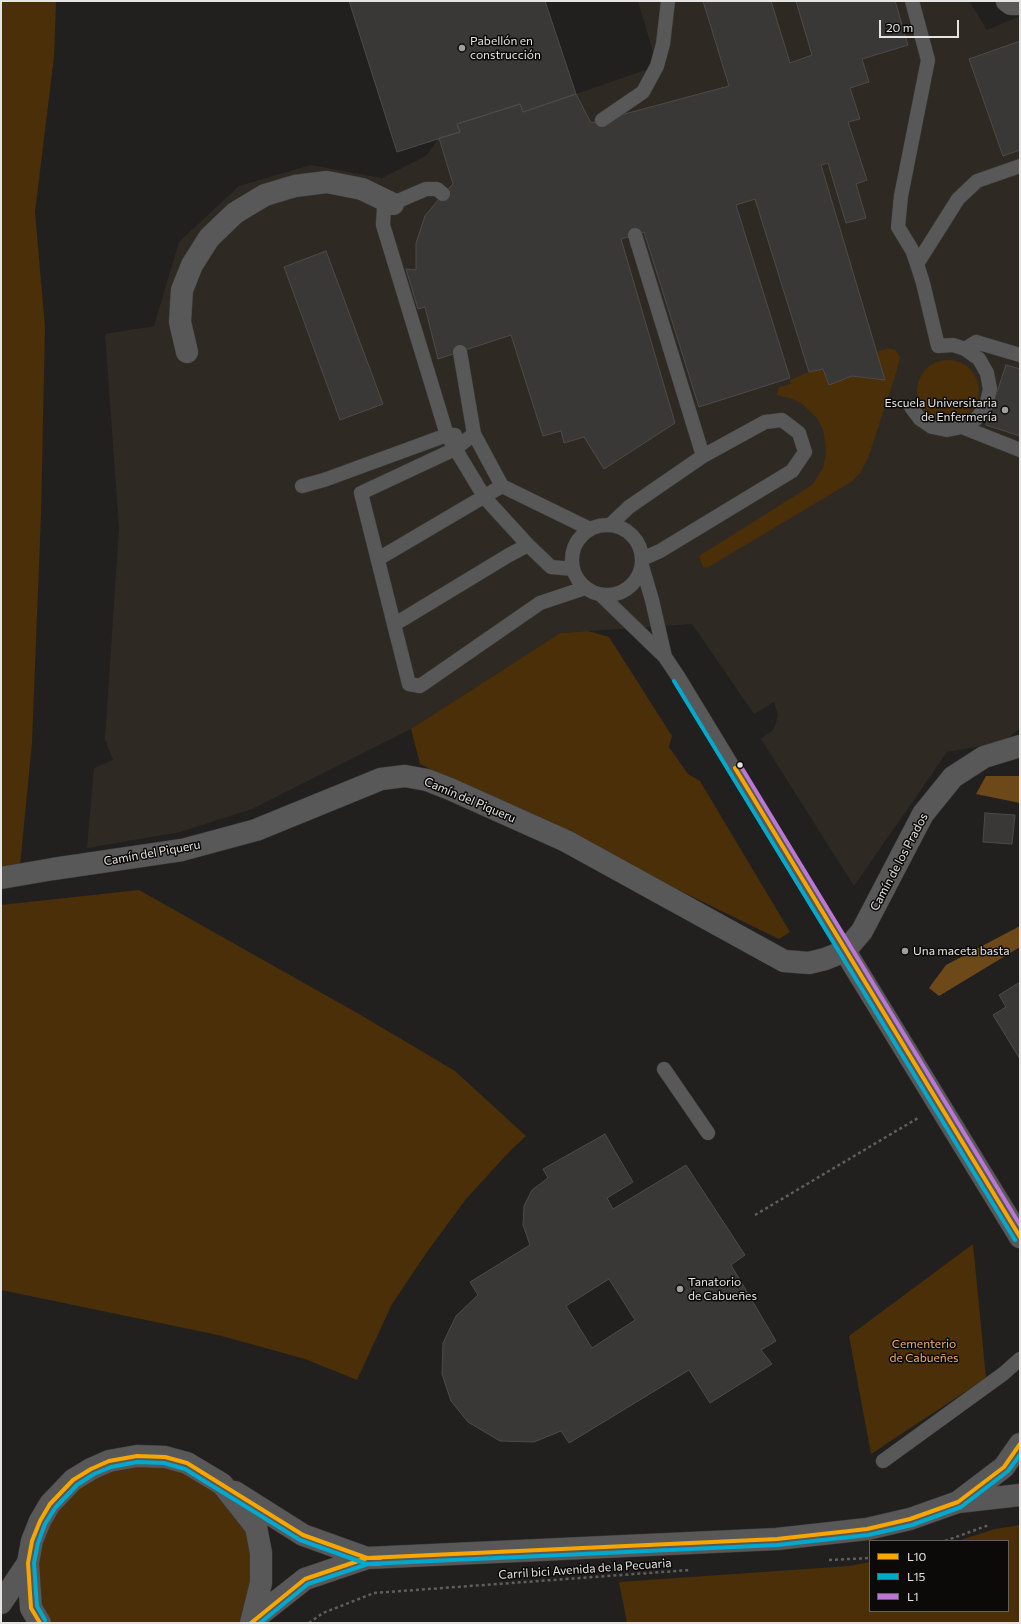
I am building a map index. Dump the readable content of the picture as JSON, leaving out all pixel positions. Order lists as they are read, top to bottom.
{
  "streets": {
    "street": ["Camín del Piqueru", "Camín de los Prados"],
    "path": ["Carril bici Avenida de la Pecuaria"]
  },
  "crossings": [
    ["Camín del Piqueru", "Camín de los Prados"]
  ],
  "parks": ["Cementerio de Cabueñes"],
  "places": [
    "Pabellón en construcción",
    "Escuela Universitaria de Enfermería",
    "Una maceta basta",
    "Tanatorio de Cabueñes"
  ],
  "lines": ["transit line L15", "transit line L1", "transit line L10"],
  "legend": ["L10", "L15", "L1"],
  "scale_bar": "20 m"
}
